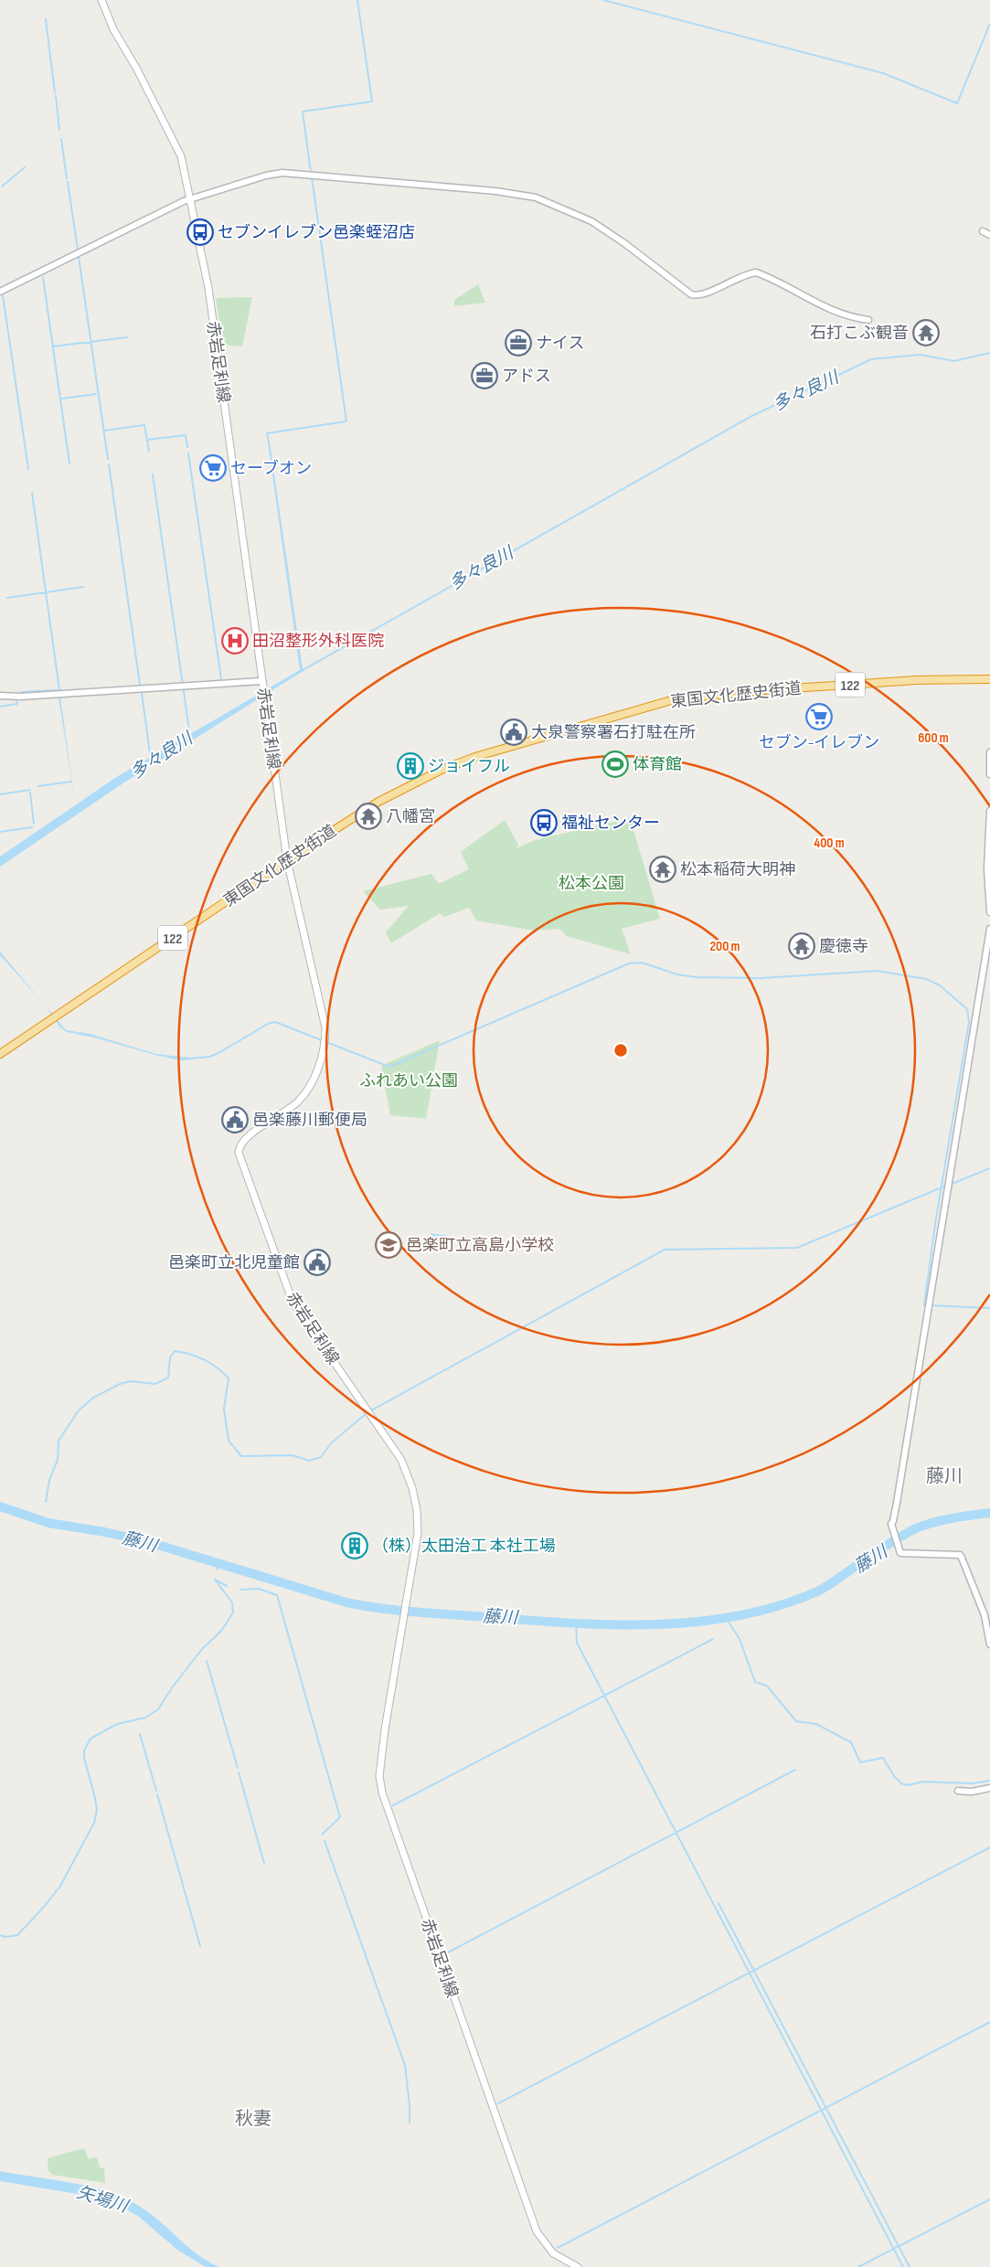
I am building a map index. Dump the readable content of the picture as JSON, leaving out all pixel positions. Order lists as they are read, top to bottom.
{
  "streets": {
    "highway": ["122", "東国文化歴史街道"],
    "main road": ["赤岩足利線"]
  },
  "crossings": [
    ["赤岩足利線", "東国文化歴史街道"]
  ],
  "districts": ["藤川", "秋妻"],
  "water": ["多々良川", "藤川", "矢場川"],
  "parks": ["松本公園", "ふれあい公園"],
  "places": {
    "bus stop": ["セブンイレブン邑楽蛭沼店", "福祉センター"],
    "temple": [
      "石打こぶ観音",
      "八幡宮",
      "松本稲荷大明神",
      "慶徳寺"
    ],
    "office": ["ナイス", "アドス"],
    "supermarket": ["セーブオン", "セブン-イレブン"],
    "hospital": ["田沼整形外科医院"],
    "public building": ["大泉警察署石打駐在所", "邑楽藤川郵便局", "邑楽町立北児童館"],
    "sports": ["体育館"],
    "building": ["ジョイフル", "（株）太田治工 本社工場"],
    "school or university": ["邑楽町立高島小学校"]
  },
  "rings": ["600 m", "400 m", "200 m"]
}
